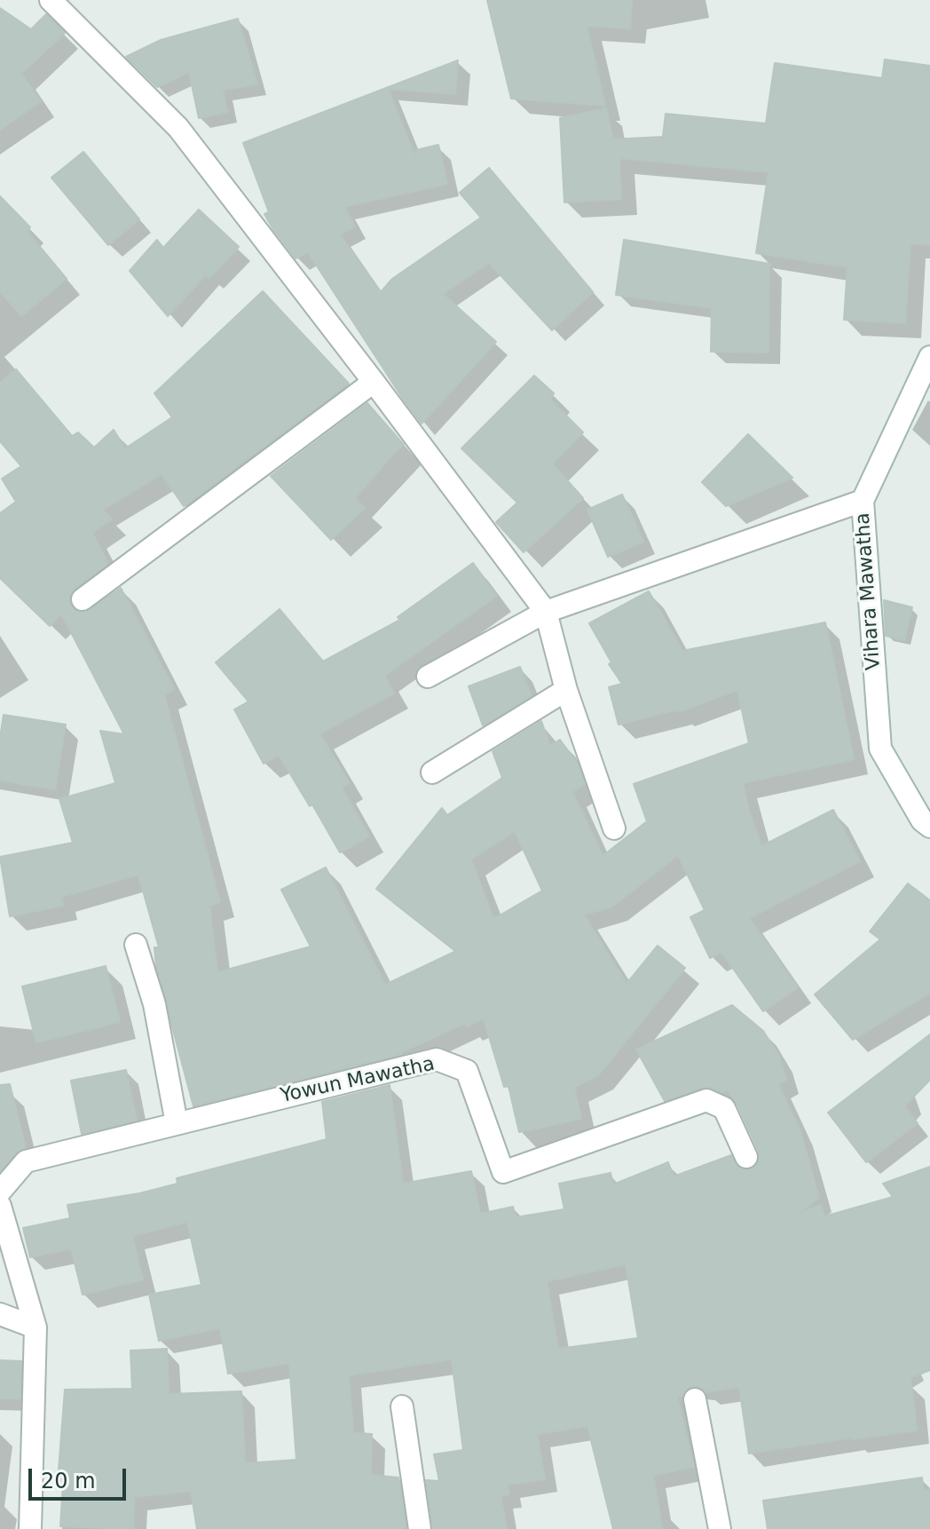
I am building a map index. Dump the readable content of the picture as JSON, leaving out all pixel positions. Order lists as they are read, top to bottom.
{
  "streets": {
    "street": ["Vihara Mawatha", "Yowun Mawatha"]
  },
  "scale_bar": "20 m"
}
